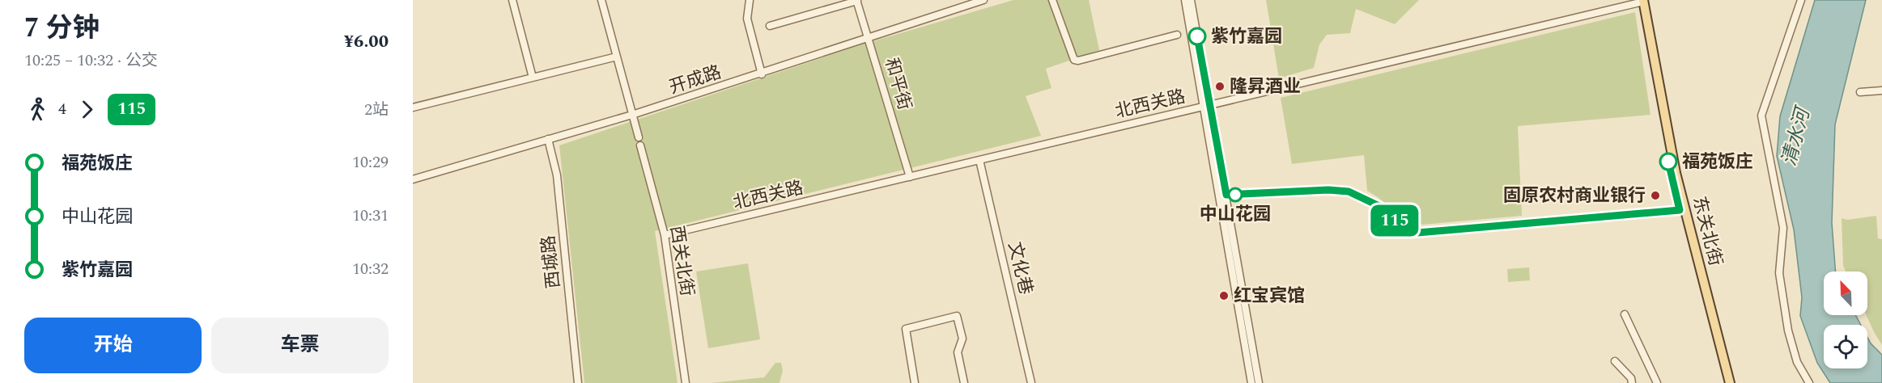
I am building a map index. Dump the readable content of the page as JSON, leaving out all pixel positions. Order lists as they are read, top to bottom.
{
  "streets": {
    "main road": ["东关北街"],
    "street": [
      "开成路",
      "和平街",
      "北西关路",
      "西关北街",
      "西城路",
      "文化巷"
    ]
  },
  "crossings": [
    ["开成路", "和平街"],
    ["开成路", "西城路"],
    ["和平街", "北西关路"],
    ["北西关路", "东关北街"],
    ["北西关路", "西关北街"],
    ["北西关路", "文化巷"]
  ],
  "water": ["清水河"],
  "places": [
    "紫竹嘉园",
    "隆昇酒业",
    "福苑饭庄",
    "中山花园",
    "固原农村商业银行",
    "红宝宾馆"
  ],
  "lines": ["bus line 115"],
  "north": "top left",
  "page": {
    "heading": ["7 分钟", "10:25 – 10:32 · 公交", "¥6.00"],
    "on_map": "115",
    "legs": ["4", "115", "2站"],
    "list": [
      {
        "name": "福苑饭庄",
        "value": "10:29"
      },
      {
        "name": "中山花园",
        "value": "10:31"
      },
      {
        "name": "紫竹嘉园",
        "value": "10:32"
      }
    ],
    "buttons": ["开始", "车票"]
  }
}
